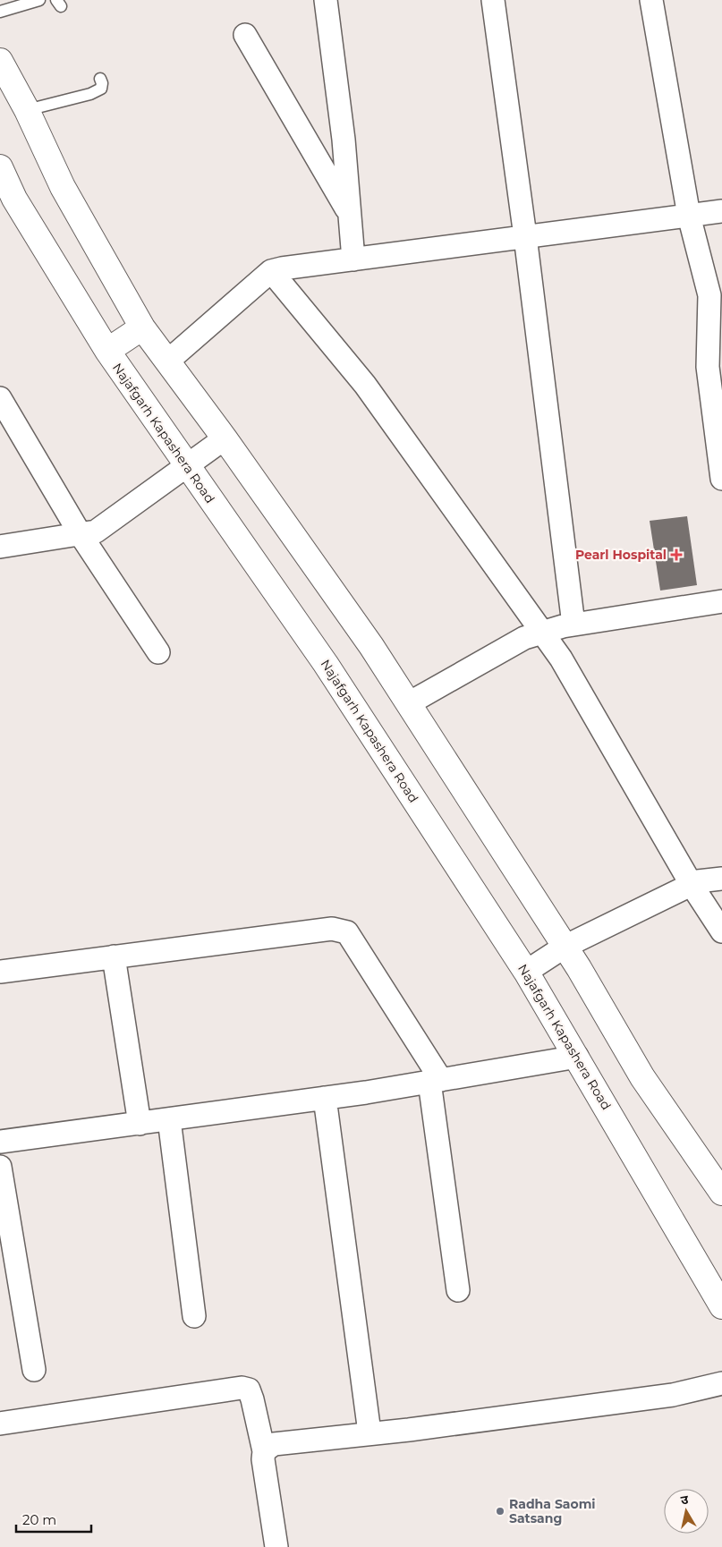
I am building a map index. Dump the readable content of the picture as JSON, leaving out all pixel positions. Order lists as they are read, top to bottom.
{
  "streets": {
    "main road": ["Najafgarh Kapashera Road"]
  },
  "places": {
    "health": ["Pearl Hospital"],
    "other": ["Radha Saomi Satsang"]
  },
  "scale_bar": "20 m",
  "north": "top"
}
